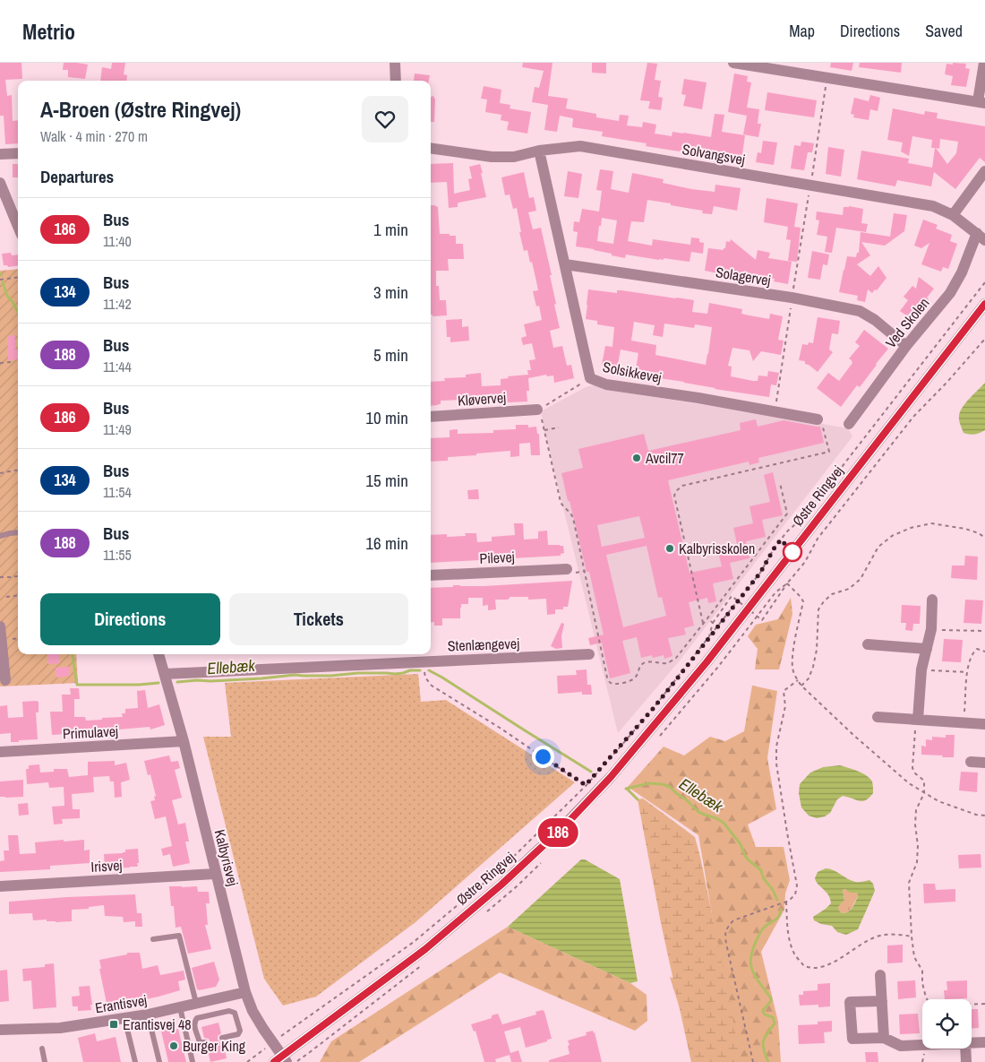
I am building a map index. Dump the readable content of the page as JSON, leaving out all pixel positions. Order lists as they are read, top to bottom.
{
  "streets": {
    "street": [
      "Solvangsvej",
      "Solagervej",
      "Ved Skolen",
      "Solsikkevej",
      "Kløvervej",
      "Østre Ringvej",
      "Pilevej",
      "Stenlængevej",
      "Primulavej",
      "Kalbyrisvej",
      "Irisvej",
      "Erantisvej"
    ]
  },
  "crossings": [
    ["Solvangsvej", "Ved Skolen"],
    ["Solvangsvej", "Solsikkevej"],
    ["Solagervej", "Ved Skolen"],
    ["Solagervej", "Solsikkevej"],
    ["Østre Ringvej", "Kalbyrisvej"],
    ["Stenlængevej", "Kalbyrisvej"],
    ["Primulavej", "Kalbyrisvej"],
    ["Kalbyrisvej", "Irisvej"],
    ["Kalbyrisvej", "Erantisvej"]
  ],
  "water": ["Ellebæk"],
  "places": {
    "other": ["Avcil77", "Kalbyrisskolen", "Burger King"],
    "transit": ["Erantisvej 48"]
  },
  "lines": ["bus line 186"],
  "page": {
    "header": "Metrio",
    "nav": ["Map", "Directions", "Saved"],
    "on_map": "186",
    "heading": [
      ["A-Broen (Østre Ringvej)", "Walk · 4 min · 270 m"],
      "Departures"
    ],
    "list": [
      {
        "mark": "186",
        "name": "Bus",
        "note": "11:40",
        "value": "1 min"
      },
      {
        "mark": "134",
        "name": "Bus",
        "note": "11:42",
        "value": "3 min"
      },
      {
        "mark": "188",
        "name": "Bus",
        "note": "11:44",
        "value": "5 min"
      },
      {
        "mark": "186",
        "name": "Bus",
        "note": "11:49",
        "value": "10 min"
      },
      {
        "mark": "134",
        "name": "Bus",
        "note": "11:54",
        "value": "15 min"
      },
      {
        "mark": "188",
        "name": "Bus",
        "note": "11:55",
        "value": "16 min"
      }
    ],
    "buttons": ["Directions", "Tickets"]
  }
}
